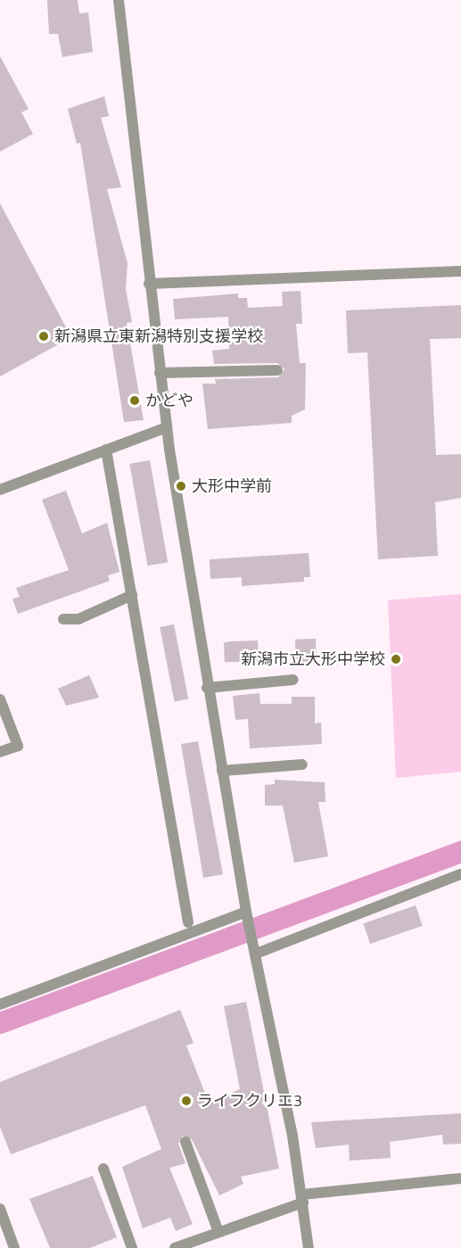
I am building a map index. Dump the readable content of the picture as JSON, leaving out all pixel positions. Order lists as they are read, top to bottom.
{
  "places": [
    "新潟県立東新潟特別支援学校",
    "かどや",
    "大形中学前",
    "新潟市立大形中学校",
    "ライフクリエ3"
  ]
}
